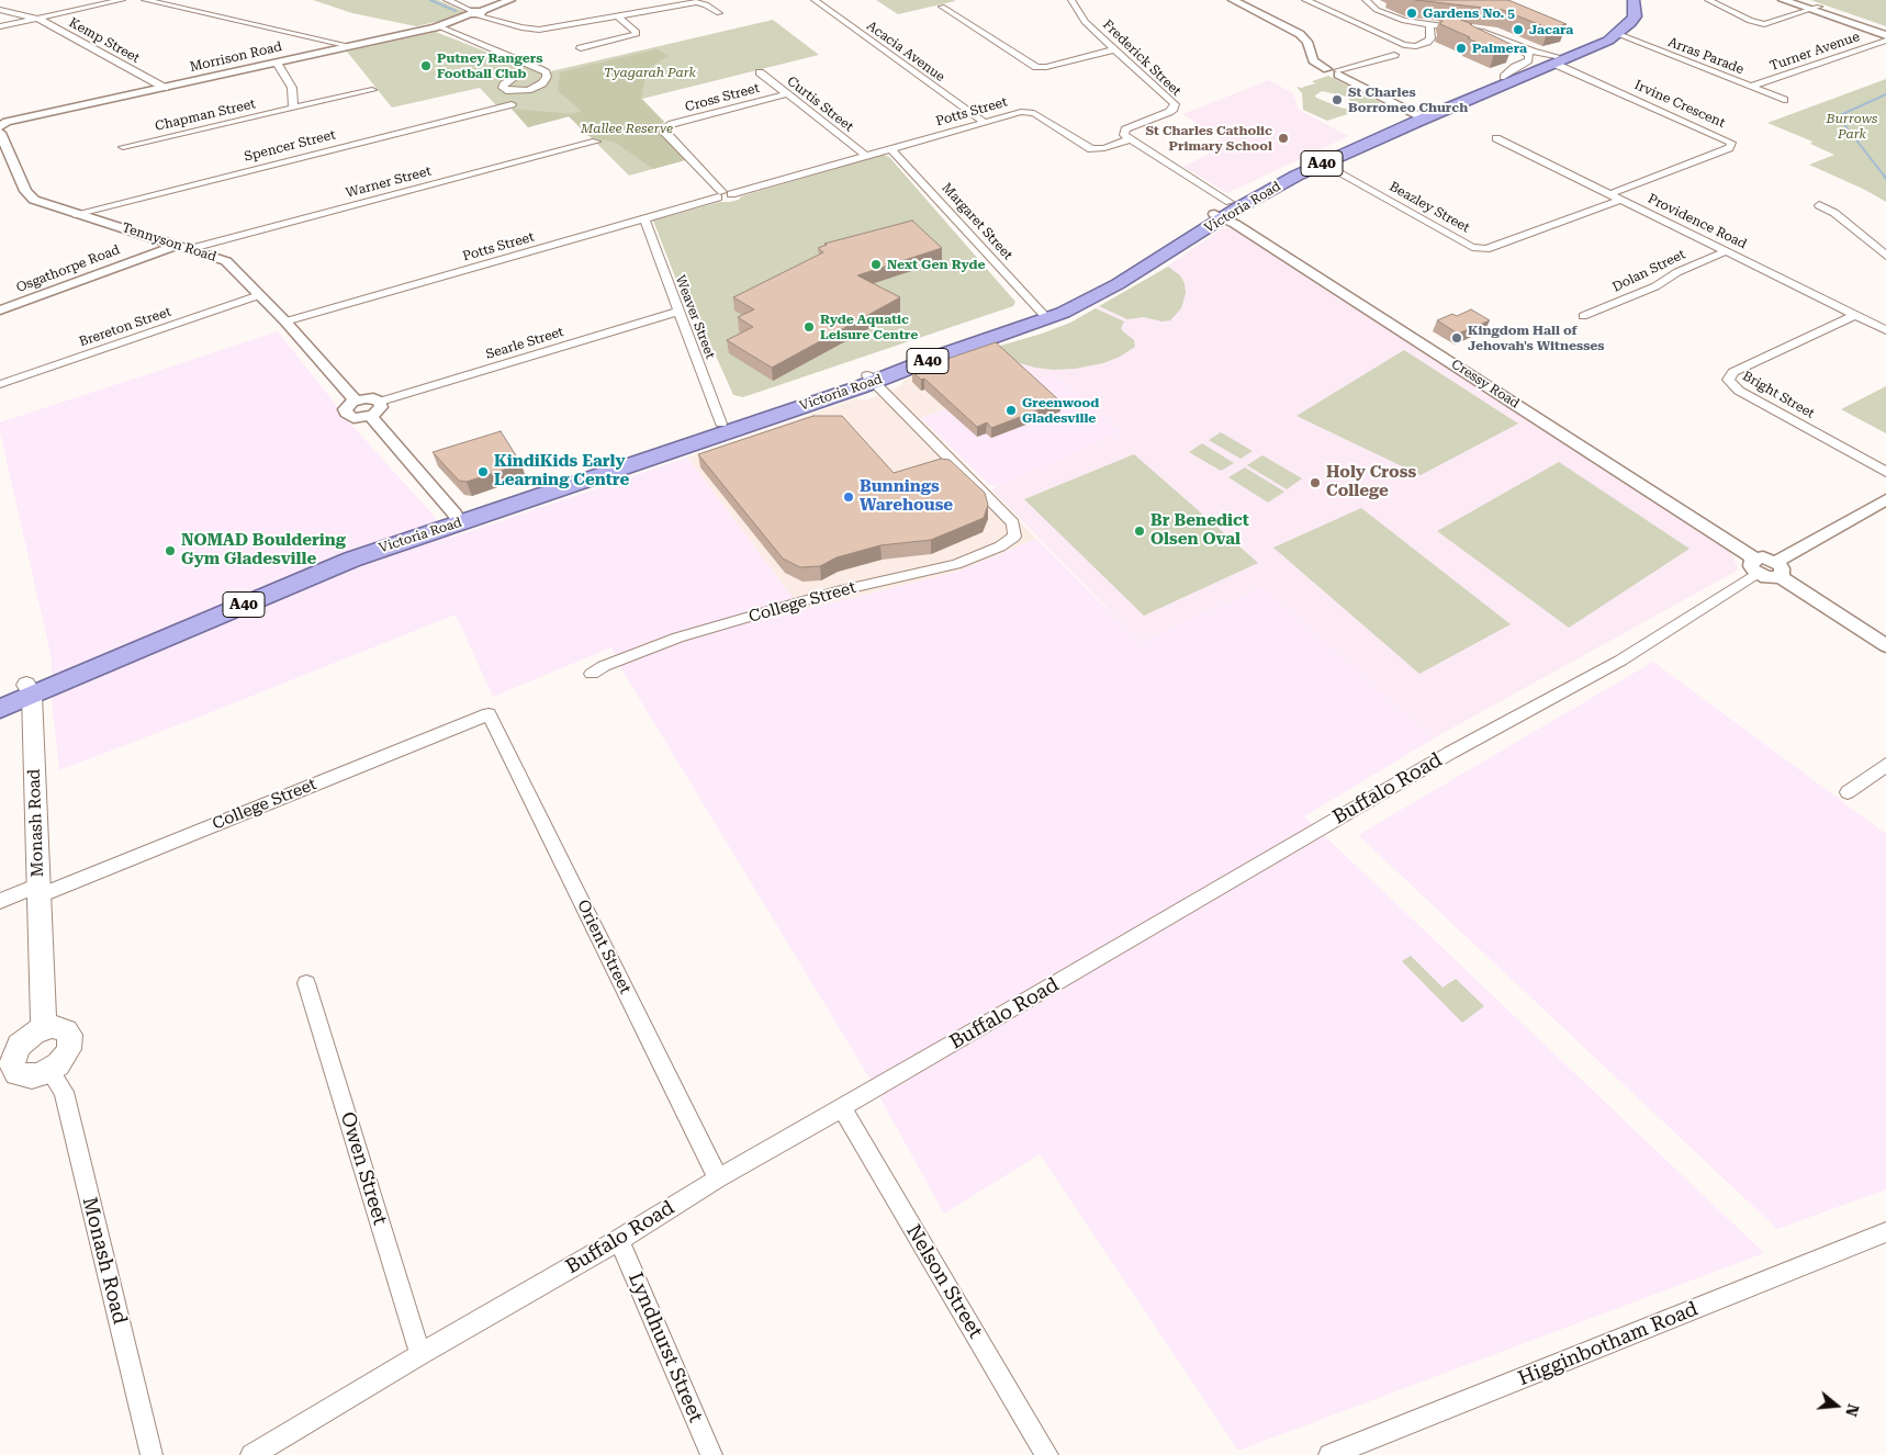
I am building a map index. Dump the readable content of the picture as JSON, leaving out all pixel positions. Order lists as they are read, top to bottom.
{
  "streets": {
    "highway": ["A40", "Victoria Road"],
    "main road": ["Monash Road"],
    "street": [
      "Kemp Street",
      "Acacia Avenue",
      "Turner Avenue",
      "Arras Parade",
      "Morrison Road",
      "Frederick Street",
      "Cross Street",
      "Curtis Street",
      "Irvine Crescent",
      "Potts Street",
      "Chapman Street",
      "Spencer Street",
      "Warner Street",
      "Beazley Street",
      "Margaret Street",
      "Providence Road",
      "Tennyson Road",
      "Osgathorpe Road",
      "Dolan Street",
      "Weaver Street",
      "Brereton Street",
      "Searle Street",
      "Cressy Road",
      "Bright Street",
      "College Street",
      "Buffalo Road",
      "Orient Street",
      "Owen Street",
      "Nelson Street",
      "Higginbotham Road",
      "Lyndhurst Street"
    ]
  },
  "crossings": [
    ["Kemp Street", "Morrison Road"],
    ["Acacia Avenue", "Potts Street"],
    ["Turner Avenue", "Arras Parade"],
    ["Arras Parade", "Victoria Road"],
    ["Morrison Road", "Tennyson Road"],
    ["Frederick Street", "Potts Street"],
    ["Cross Street", "Curtis Street"],
    ["Cross Street", "Potts Street"],
    ["Curtis Street", "Potts Street"],
    ["Irvine Crescent", "Victoria Road"],
    ["Irvine Crescent", "Providence Road"],
    ["Potts Street", "Margaret Street"],
    ["Potts Street", "Tennyson Road"],
    ["Potts Street", "Weaver Street"],
    ["Spencer Street", "Tennyson Road"],
    ["Warner Street", "Tennyson Road"],
    ["Warner Street", "Osgathorpe Road"],
    ["Victoria Road", "Beazley Street"],
    ["Victoria Road", "Margaret Street"],
    ["Victoria Road", "Weaver Street"],
    ["Victoria Road", "Cressy Road"],
    ["Victoria Road", "College Street"],
    ["Victoria Road", "Monash Road"],
    ["Beazley Street", "Providence Road"],
    ["Providence Road", "Dolan Street"],
    ["Providence Road", "Bright Street"],
    ["Tennyson Road", "Osgathorpe Road"],
    ["Tennyson Road", "Brereton Street"],
    ["Weaver Street", "Searle Street"],
    ["Cressy Road", "Buffalo Road"],
    ["College Street", "Monash Road"],
    ["College Street", "Orient Street"],
    ["Buffalo Road", "Orient Street"],
    ["Buffalo Road", "Owen Street"],
    ["Buffalo Road", "Nelson Street"],
    ["Buffalo Road", "Lyndhurst Street"]
  ],
  "parks": ["Tyagarah Park", "Burrows Park", "Mallee Reserve"],
  "places": [
    "Gardens No. 5",
    "Jacara",
    "Palmera",
    "Putney Rangers Football Club",
    "St Charles Borromeo Church",
    "St Charles Catholic Primary School",
    "Next Gen Ryde",
    "Ryde Aquatic Leisure Centre",
    "Kingdom Hall of Jehovah's Witnesses",
    "Greenwood Gladesville",
    "KindiKids Early Learning Centre",
    "Holy Cross College",
    "Bunnings Warehouse",
    "Br Benedict Olsen Oval",
    "NOMAD Bouldering Gym Gladesville"
  ],
  "north": "right"
}
